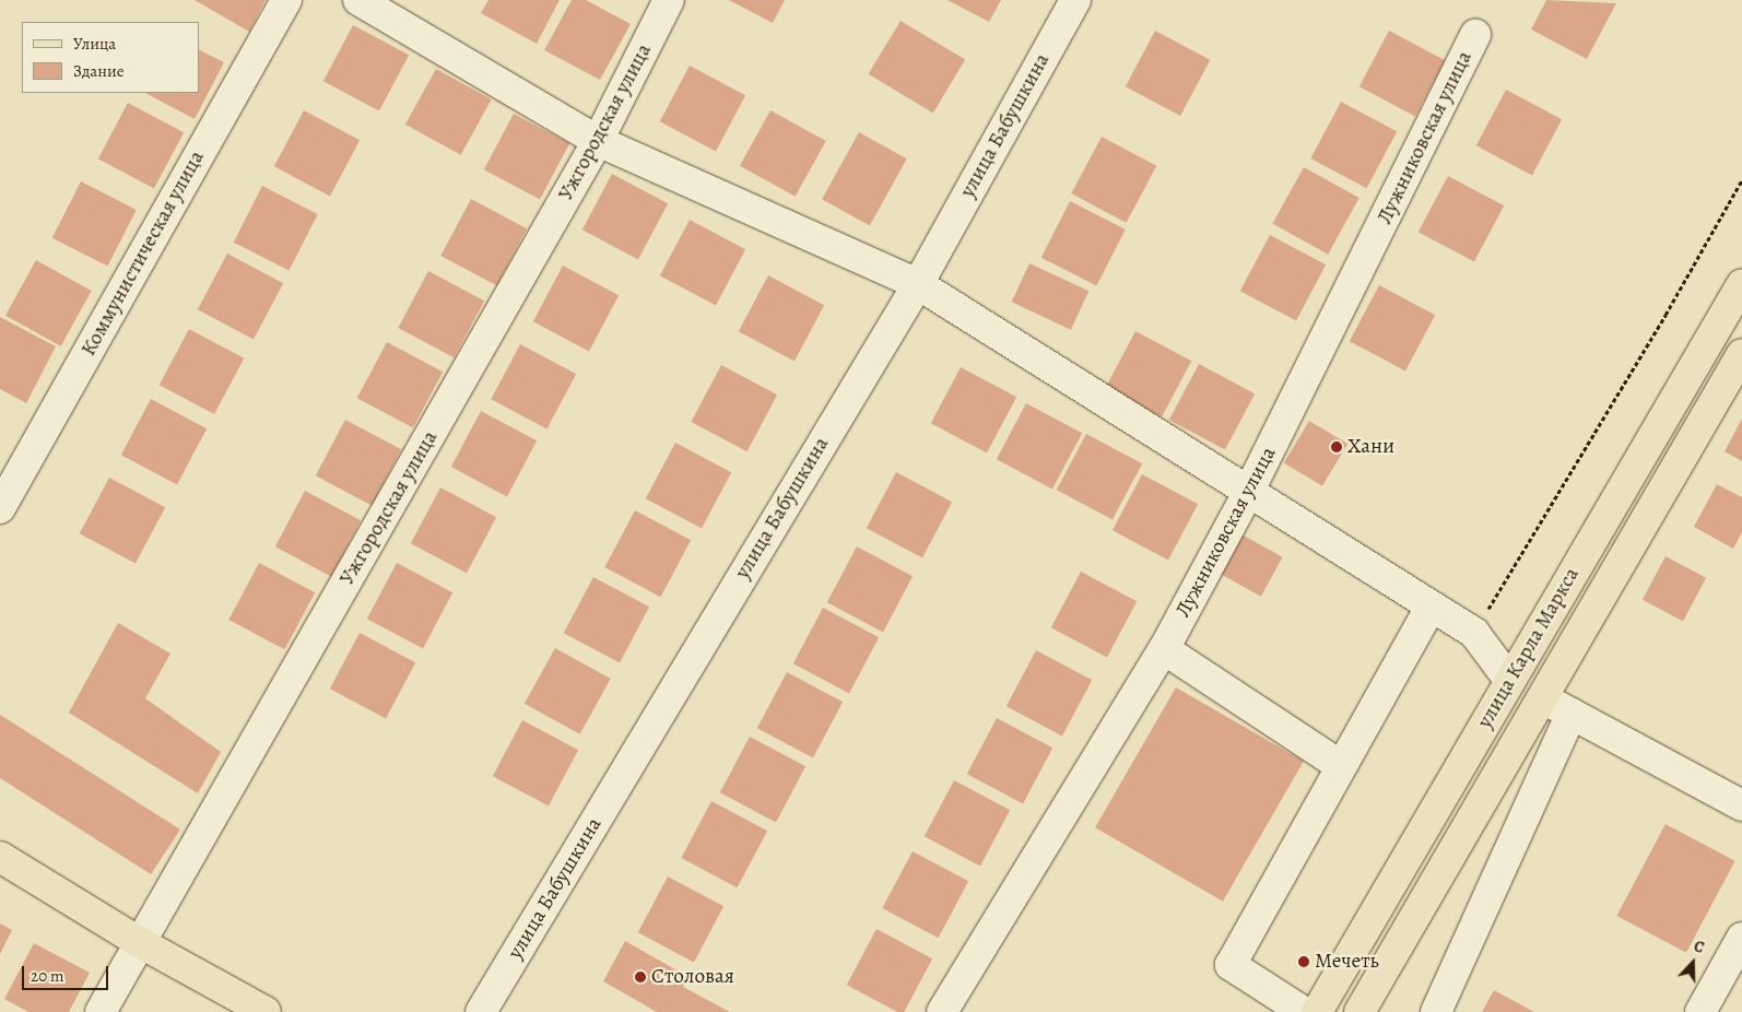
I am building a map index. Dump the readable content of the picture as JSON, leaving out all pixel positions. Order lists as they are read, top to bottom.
{
  "streets": {
    "main road": ["улица Карла Маркса"],
    "street": [
      "Ужгородская улица",
      "улица Бабушкина",
      "Лужниковская улица",
      "Коммунистическая улица"
    ]
  },
  "places": ["Хани", "Мечеть", "Столовая"],
  "legend": ["Улица", "Здание"],
  "scale_bar": "20 m",
  "north": "top"
}
